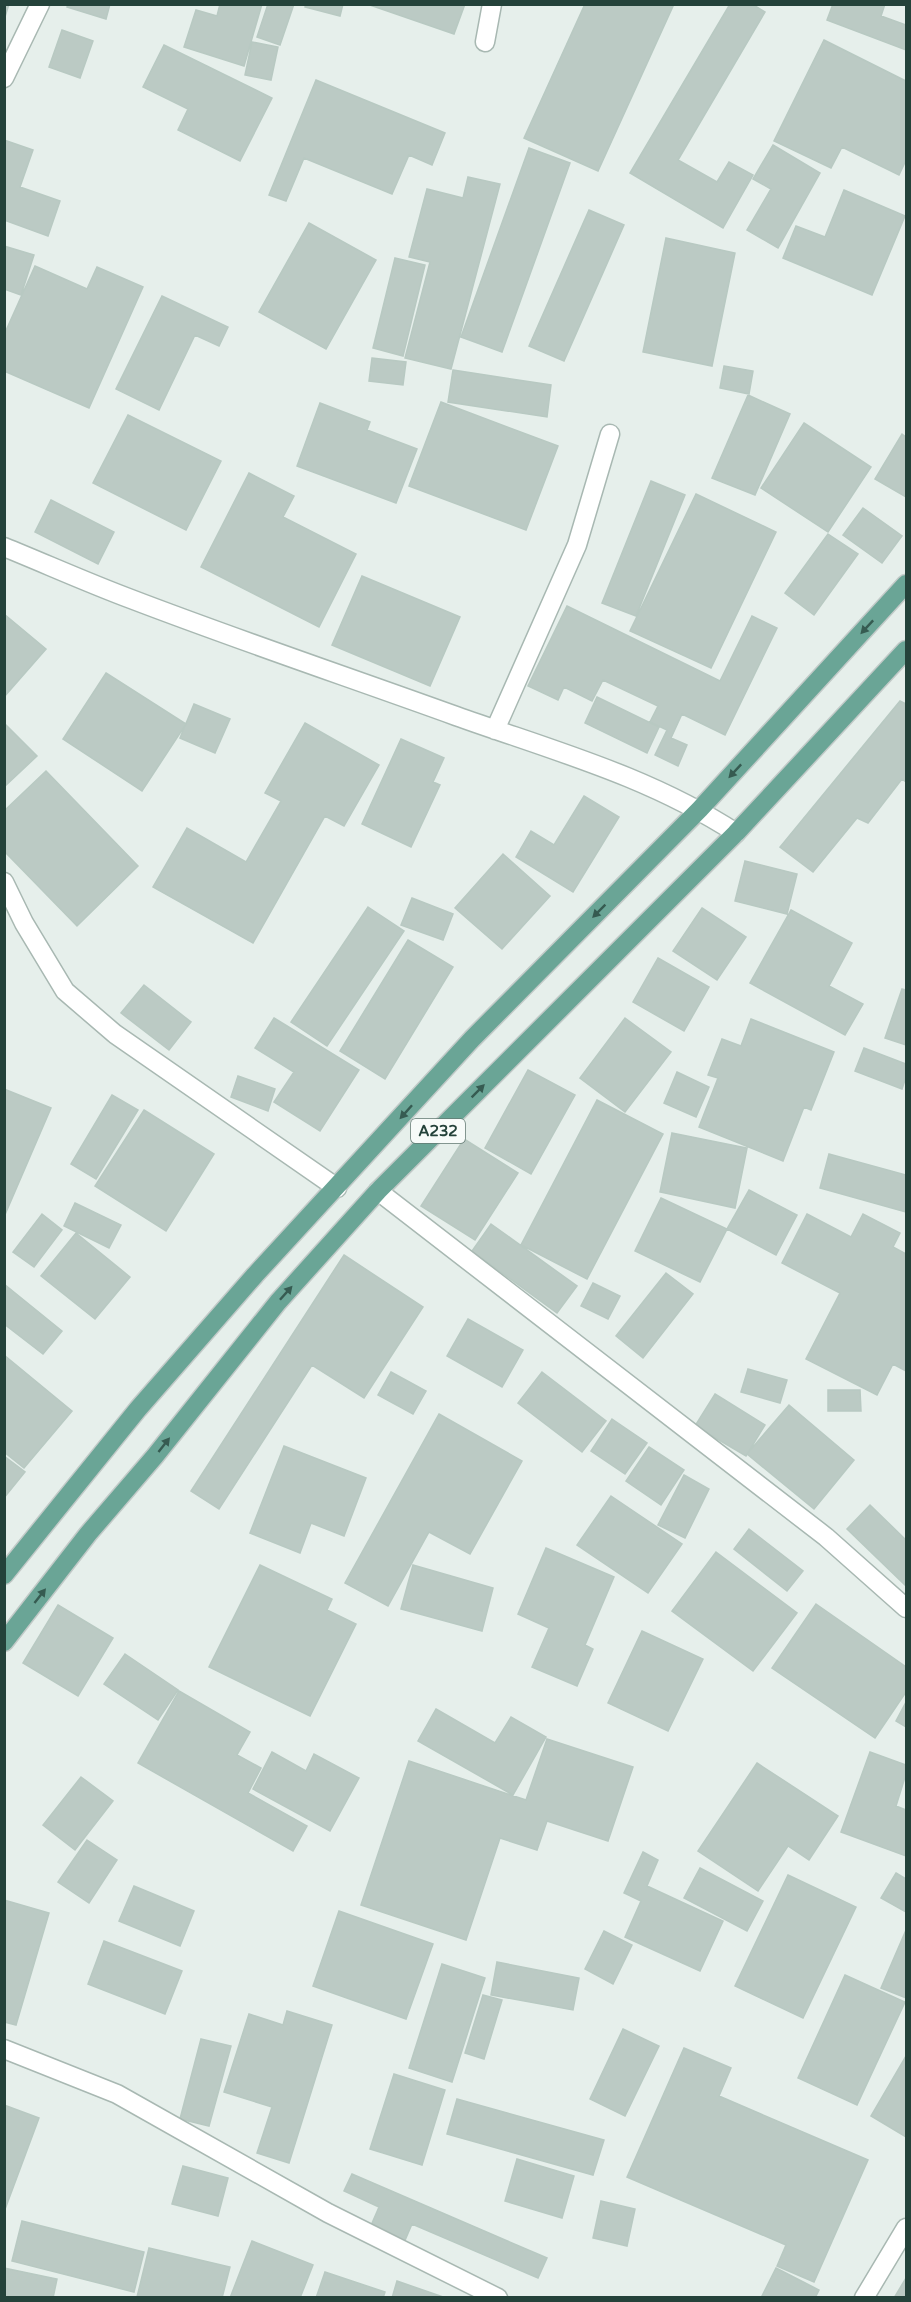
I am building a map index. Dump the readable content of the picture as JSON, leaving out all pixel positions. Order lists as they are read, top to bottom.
{
  "streets": {
    "main road": ["A232"]
  }
}
